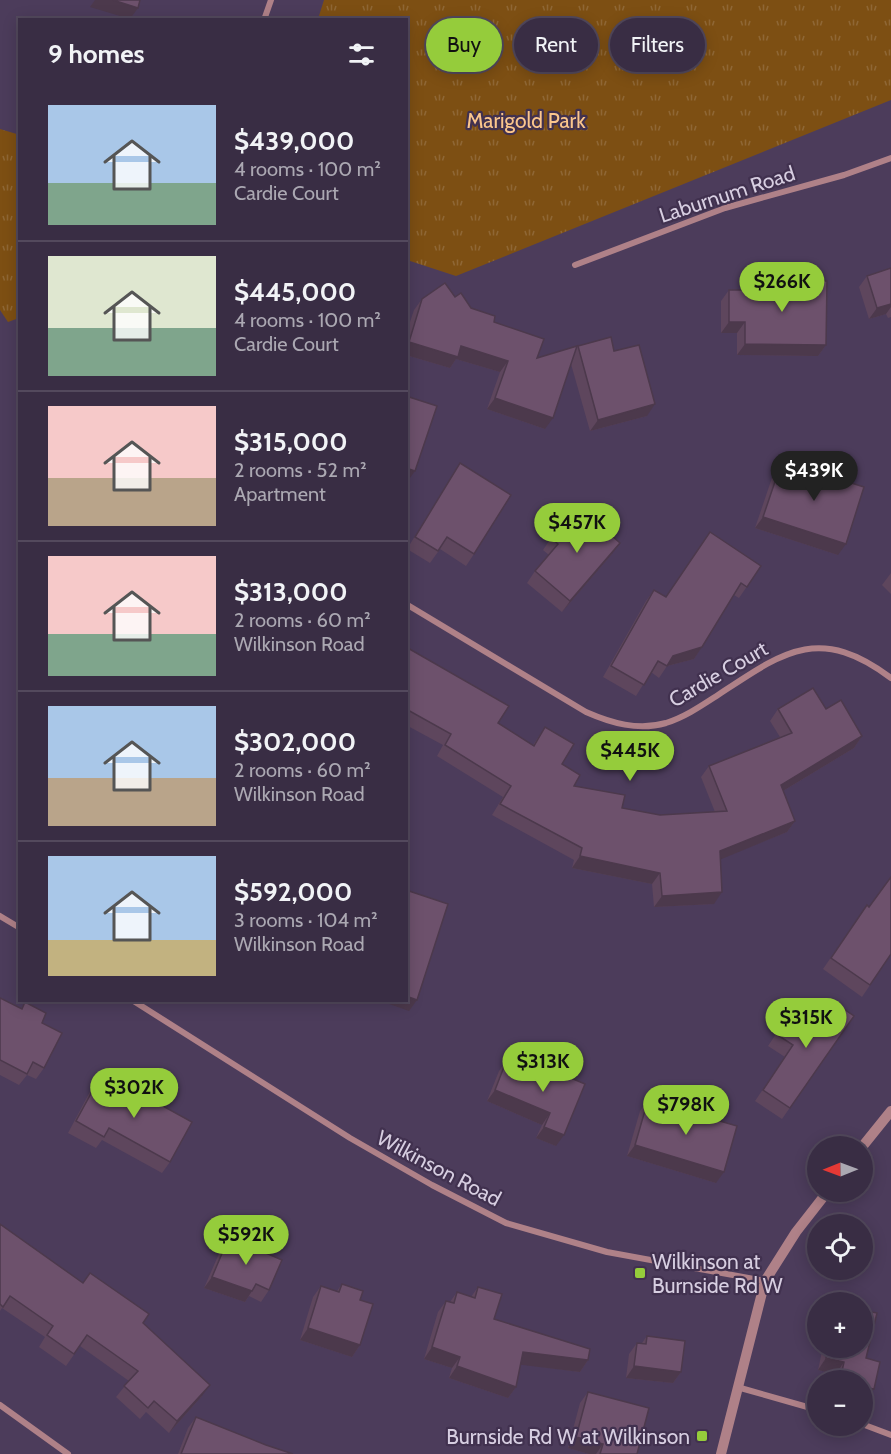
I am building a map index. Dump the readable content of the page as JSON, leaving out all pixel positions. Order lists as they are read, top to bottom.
{
  "streets": {
    "street": ["Laburnum Road", "Cardie Court", "Wilkinson Road"]
  },
  "parks": ["Marigold Park"],
  "places": {
    "transit": ["Wilkinson at Burnside Rd W", "Burnside Rd W at Wilkinson"]
  },
  "north": "left",
  "page": {
    "chip": ["Buy", "Rent", "Filters"],
    "heading": "9 homes",
    "list": [
      {
        "name": "$439,000",
        "note": "4 rooms · 100 m² · Cardie Court"
      },
      {
        "name": "$445,000",
        "note": "4 rooms · 100 m² · Cardie Court"
      },
      {
        "name": "$315,000",
        "note": "2 rooms · 52 m² · Apartment"
      },
      {
        "name": "$313,000",
        "note": "2 rooms · 60 m² · Wilkinson Road"
      },
      {
        "name": "$302,000",
        "note": "2 rooms · 60 m² · Wilkinson Road"
      },
      {
        "name": "$592,000",
        "note": "3 rooms · 104 m² · Wilkinson Road"
      }
    ],
    "price": [
      "$266K",
      "$439K",
      "$457K",
      "$445K",
      "$315K",
      "$313K",
      "$302K",
      "$798K",
      "$592K"
    ],
    "map_buttons": ["+", "−"]
  }
}
